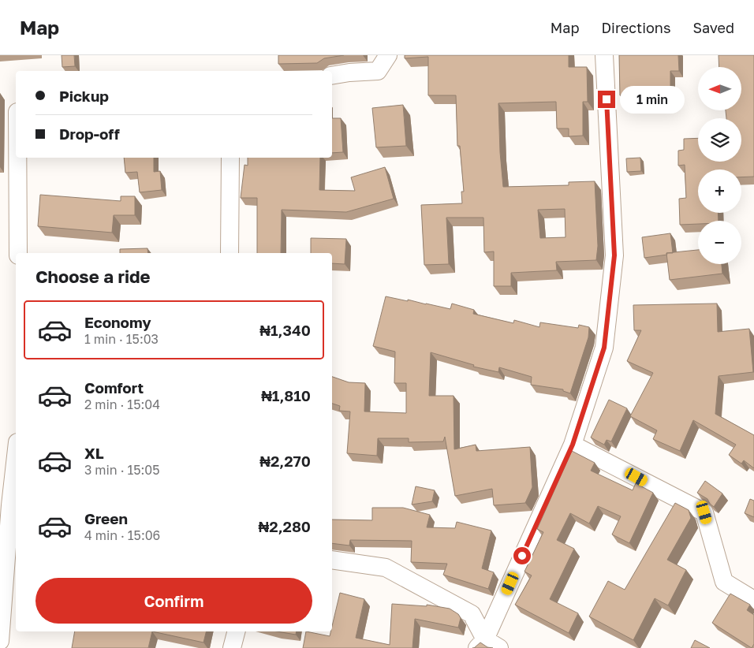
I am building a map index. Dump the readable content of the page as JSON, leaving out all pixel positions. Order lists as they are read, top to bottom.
{
  "north": "left",
  "page": {
    "header": "Map",
    "nav": ["Map", "Directions", "Saved"],
    "map_buttons": ["+", "−"],
    "banner": ["Pickup", "Drop-off"],
    "bubble": "1 min",
    "heading": "Choose a ride",
    "list": [
      {
        "name": "Economy",
        "note": "1 min · 15:03",
        "value": "₦1,340"
      },
      {
        "name": "Comfort",
        "note": "2 min · 15:04",
        "value": "₦1,810"
      },
      {
        "name": "XL",
        "note": "3 min · 15:05",
        "value": "₦2,270"
      },
      {
        "name": "Green",
        "note": "4 min · 15:06",
        "value": "₦2,280"
      }
    ],
    "buttons": "Confirm"
  }
}
